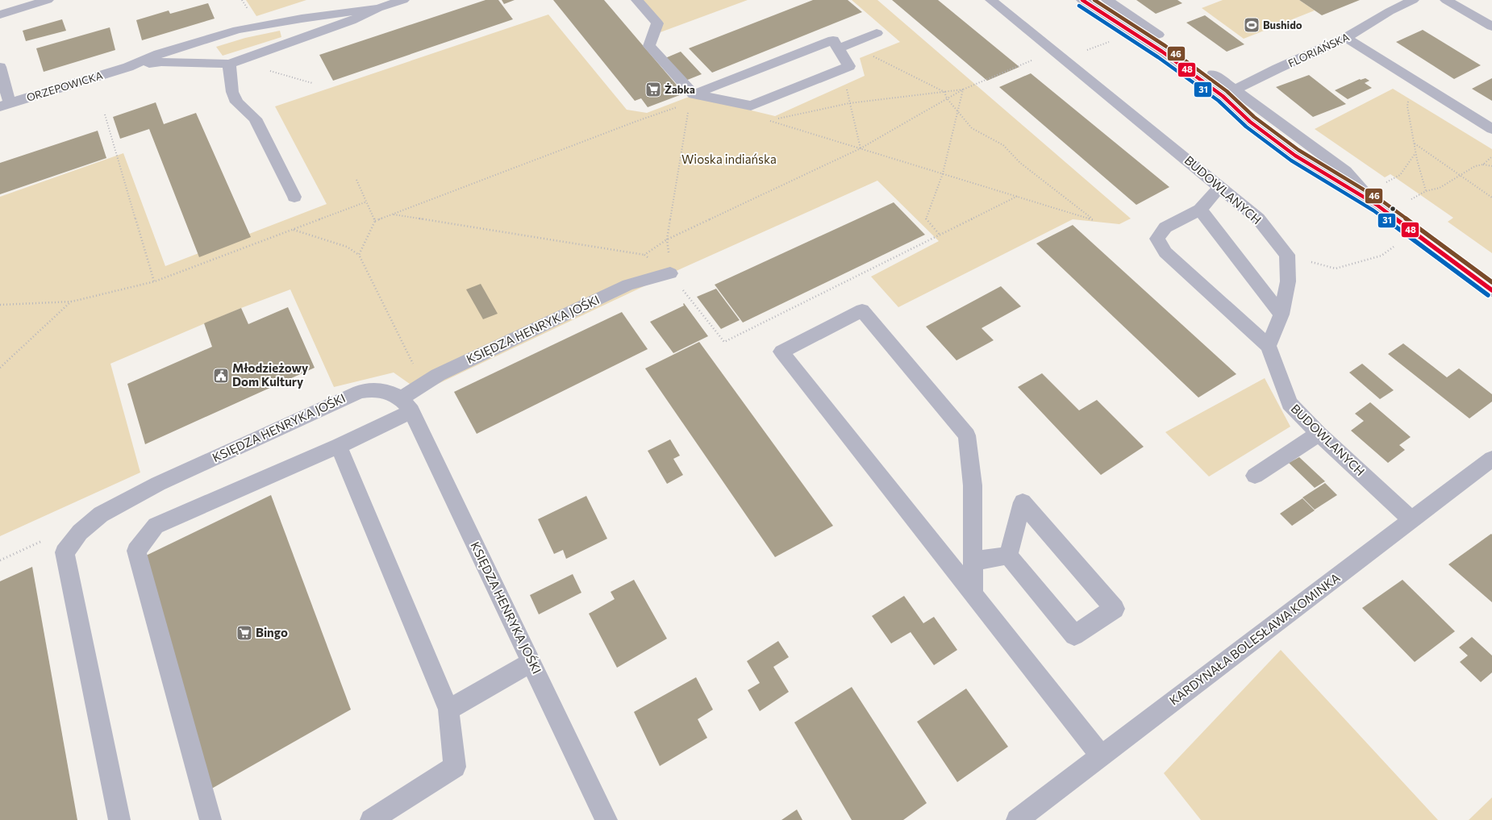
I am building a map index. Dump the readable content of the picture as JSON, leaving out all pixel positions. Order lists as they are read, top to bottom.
{
  "streets": {
    "street": [
      "FLORIAŃSKA",
      "ORZEPOWICKA",
      "BUDOWLANYCH",
      "KSIĘDZA HENRYKA JOŚKI",
      "KARDYNAŁA BOLESŁAWA KOMINKA"
    ]
  },
  "crossings": [
    ["BUDOWLANYCH", "KARDYNAŁA BOLESŁAWA KOMINKA"]
  ],
  "parks": ["Wioska indiańska"],
  "places": {
    "sports": ["Bushido"],
    "supermarket": ["Żabka", "Bingo"],
    "public building": ["Młodzieżowy Dom Kultury"]
  },
  "lines": ["transit line 48", "transit line 46", "transit line 31"]
}
